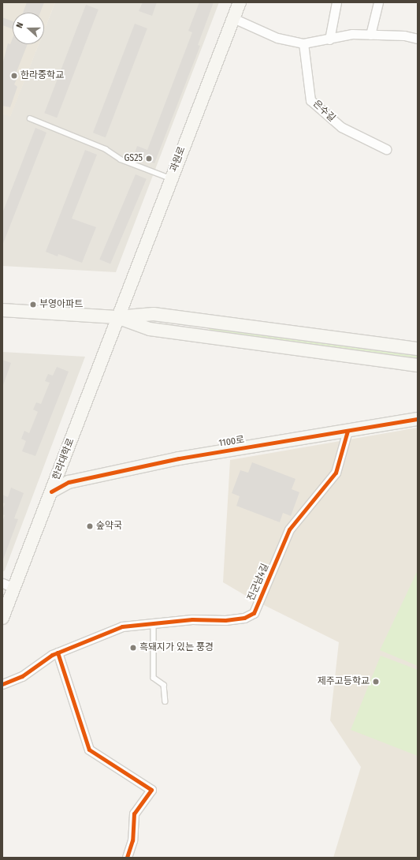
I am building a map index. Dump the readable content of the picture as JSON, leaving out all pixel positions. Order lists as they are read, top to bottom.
{
  "streets": {
    "main road": ["과원로", "1100로", "한라대학로"],
    "street": ["은수길", "진군남4길"]
  },
  "crossings": [
    ["과원로", "한라대학로"],
    ["1100로", "한라대학로"],
    ["1100로", "진군남4길"]
  ],
  "places": [
    "한라중학교",
    "GS25",
    "부영아파트",
    "숲약국",
    "흑돼지가 있는 풍경",
    "제주고등학교"
  ],
  "north": "left"
}
